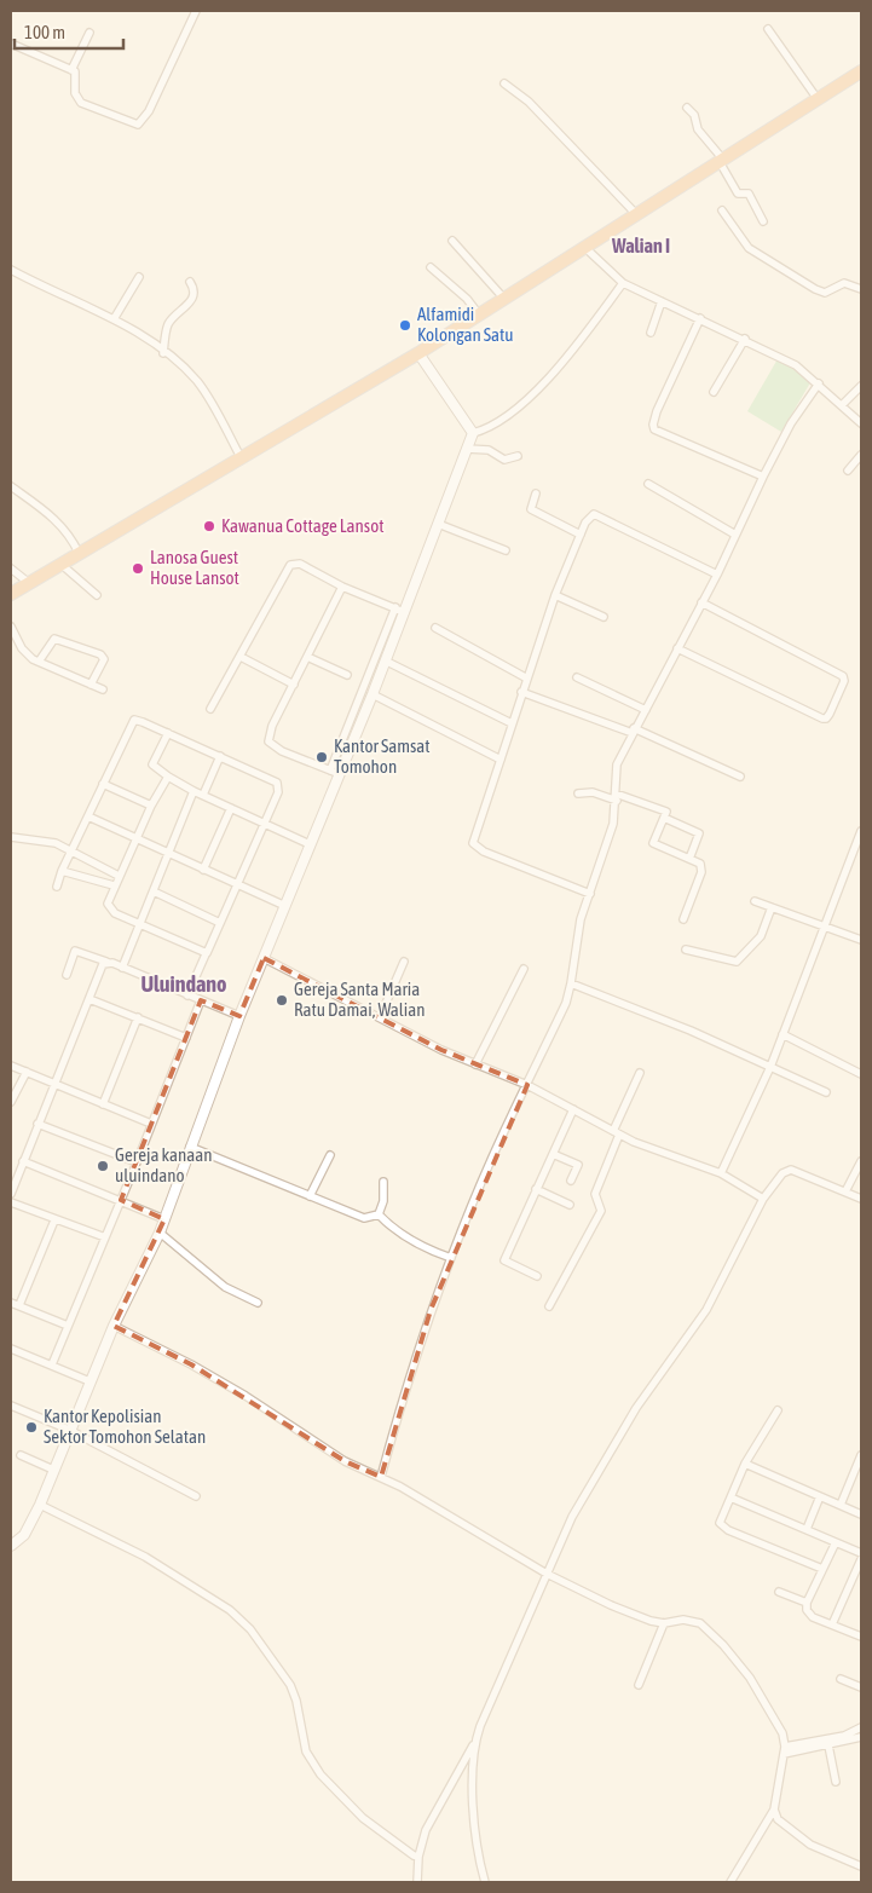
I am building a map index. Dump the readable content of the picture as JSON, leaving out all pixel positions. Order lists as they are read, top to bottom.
{
  "districts": ["Walian I", "Uluindano"],
  "places": [
    "Alfamidi Kolongan Satu",
    "Kawanua Cottage Lansot",
    "Lanosa Guest House Lansot",
    "Kantor Samsat Tomohon",
    "Gereja Santa Maria Ratu Damai, Walian",
    "Gereja kanaan uluindano",
    "Kantor Kepolisian Sektor Tomohon Selatan"
  ],
  "scale_bar": "100 m"
}
